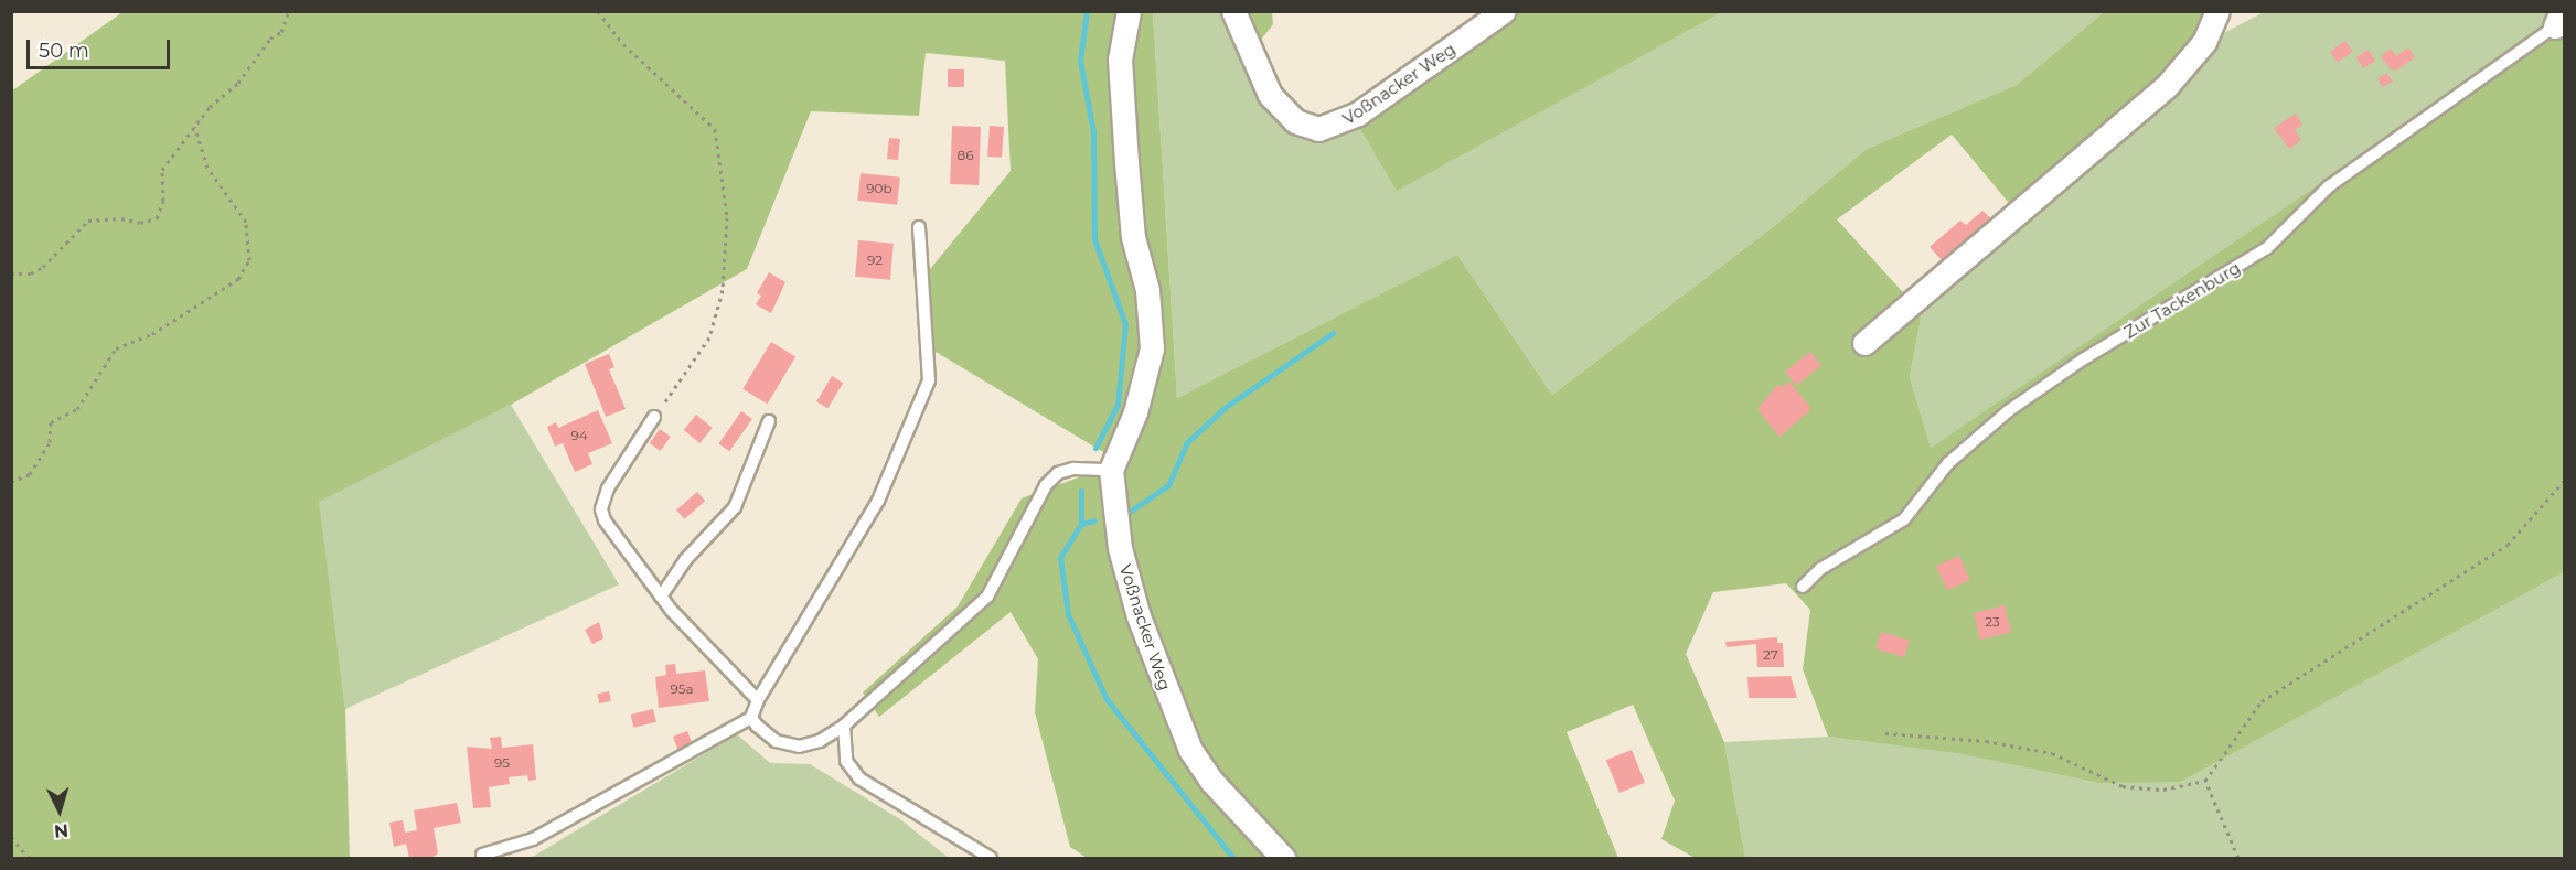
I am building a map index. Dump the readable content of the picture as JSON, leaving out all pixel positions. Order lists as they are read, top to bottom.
{
  "streets": {
    "street": ["Voßnacker Weg"],
    "lane": ["Zur Tackenburg"]
  },
  "house_numbers": [
    "86",
    "90b",
    "92",
    "94",
    "23",
    "27",
    "95a",
    "95"
  ],
  "scale_bar": "50 m",
  "north": "bottom"
}
